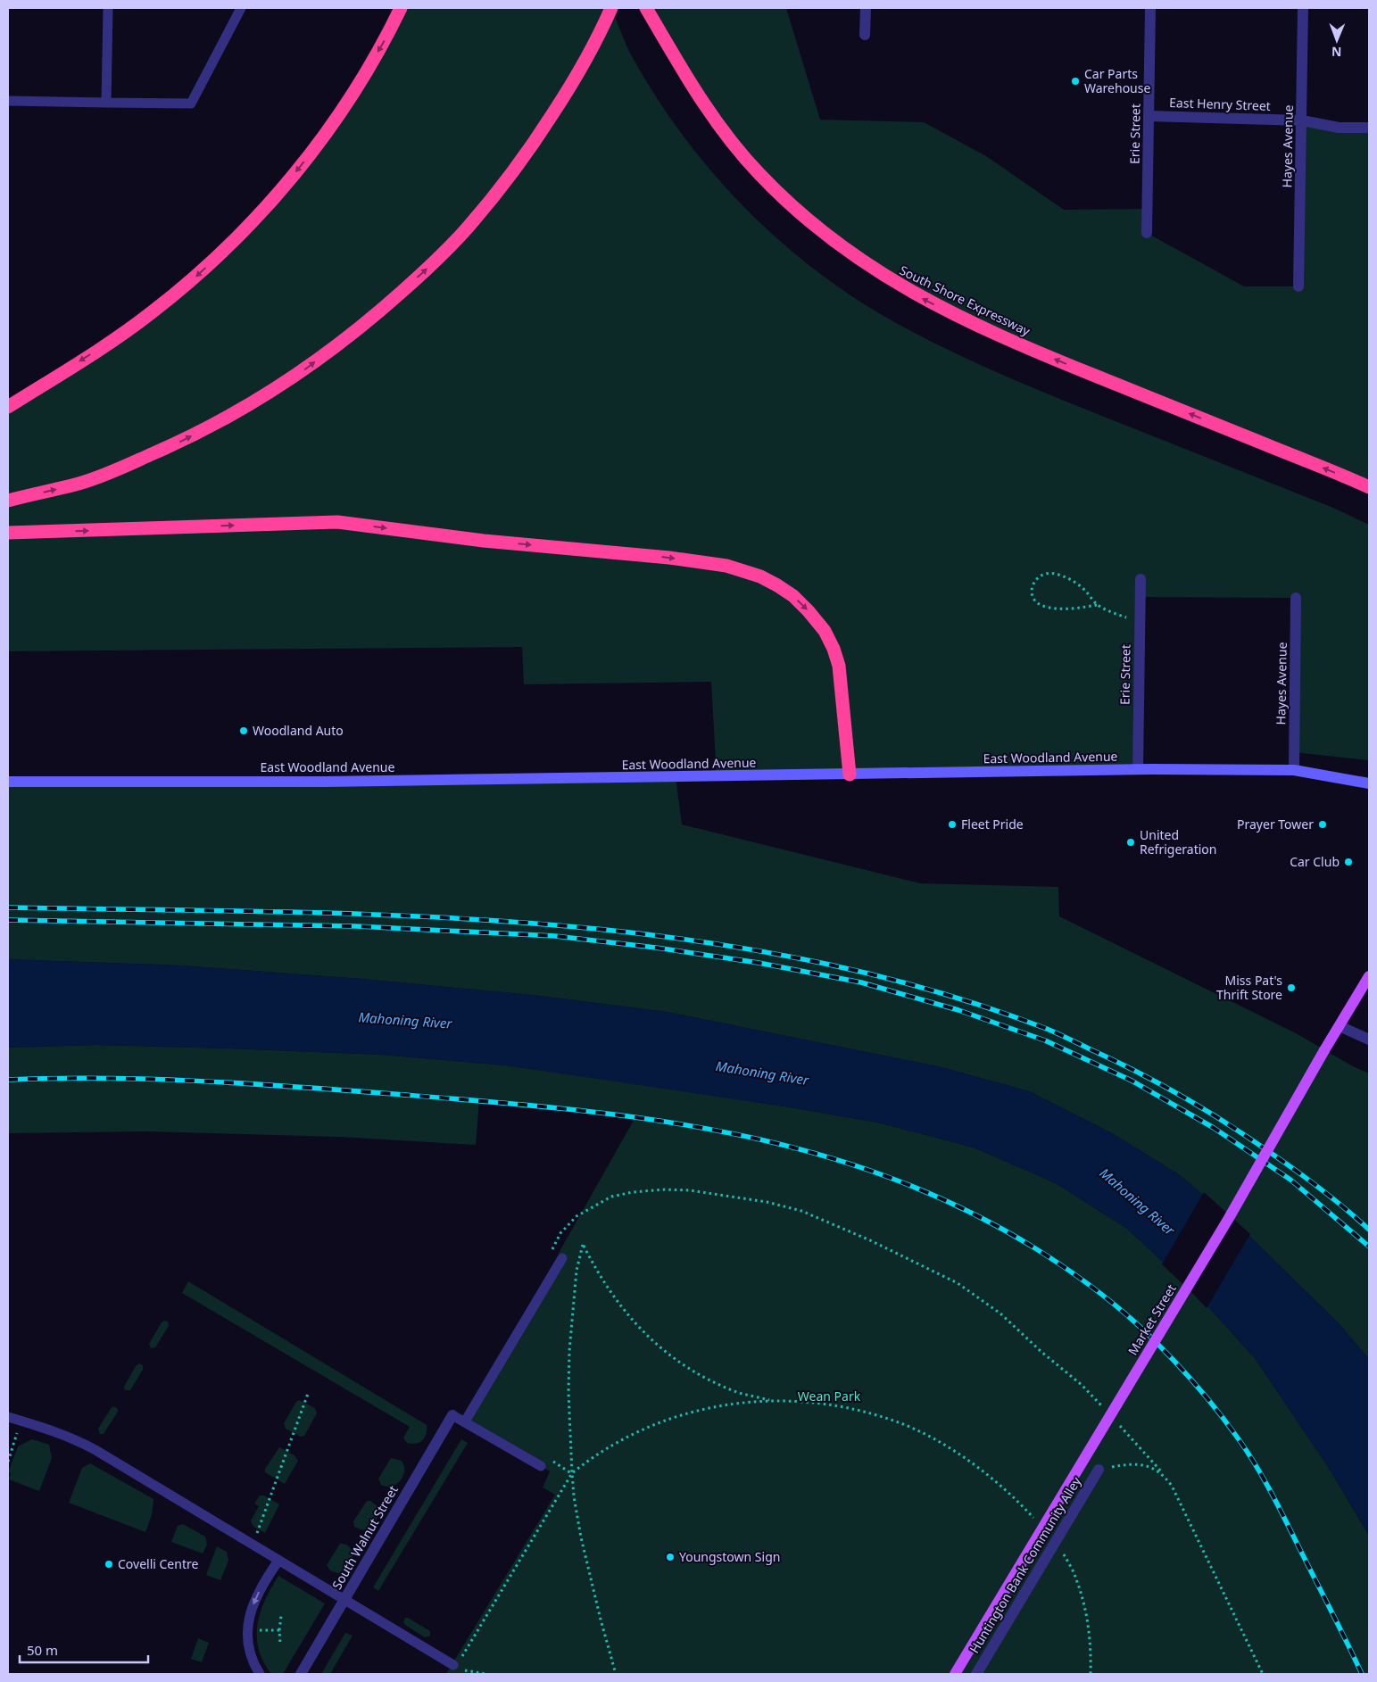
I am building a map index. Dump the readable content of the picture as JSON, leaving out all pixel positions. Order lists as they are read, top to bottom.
{
  "streets": {
    "highway": ["South Shore Expressway"],
    "main road": ["East Woodland Avenue", "Market Street"],
    "street": [
      "East Henry Street",
      "Erie Street",
      "Hayes Avenue",
      "South Walnut Street",
      "Huntington Bank Community Alley"
    ]
  },
  "crossings": [
    ["East Henry Street", "Erie Street"],
    ["East Henry Street", "Hayes Avenue"],
    ["Erie Street", "East Woodland Avenue"],
    ["Hayes Avenue", "East Woodland Avenue"]
  ],
  "one_way": ["South Shore Expressway"],
  "water": ["Mahoning River"],
  "parks": ["Wean Park"],
  "places": [
    "Car Parts Warehouse",
    "Woodland Auto",
    "Fleet Pride",
    "Prayer Tower",
    "United Refrigeration",
    "Car Club",
    "Miss Pat's Thrift Store",
    "Youngstown Sign",
    "Covelli Centre"
  ],
  "scale_bar": "50 m",
  "north": "bottom"
}
